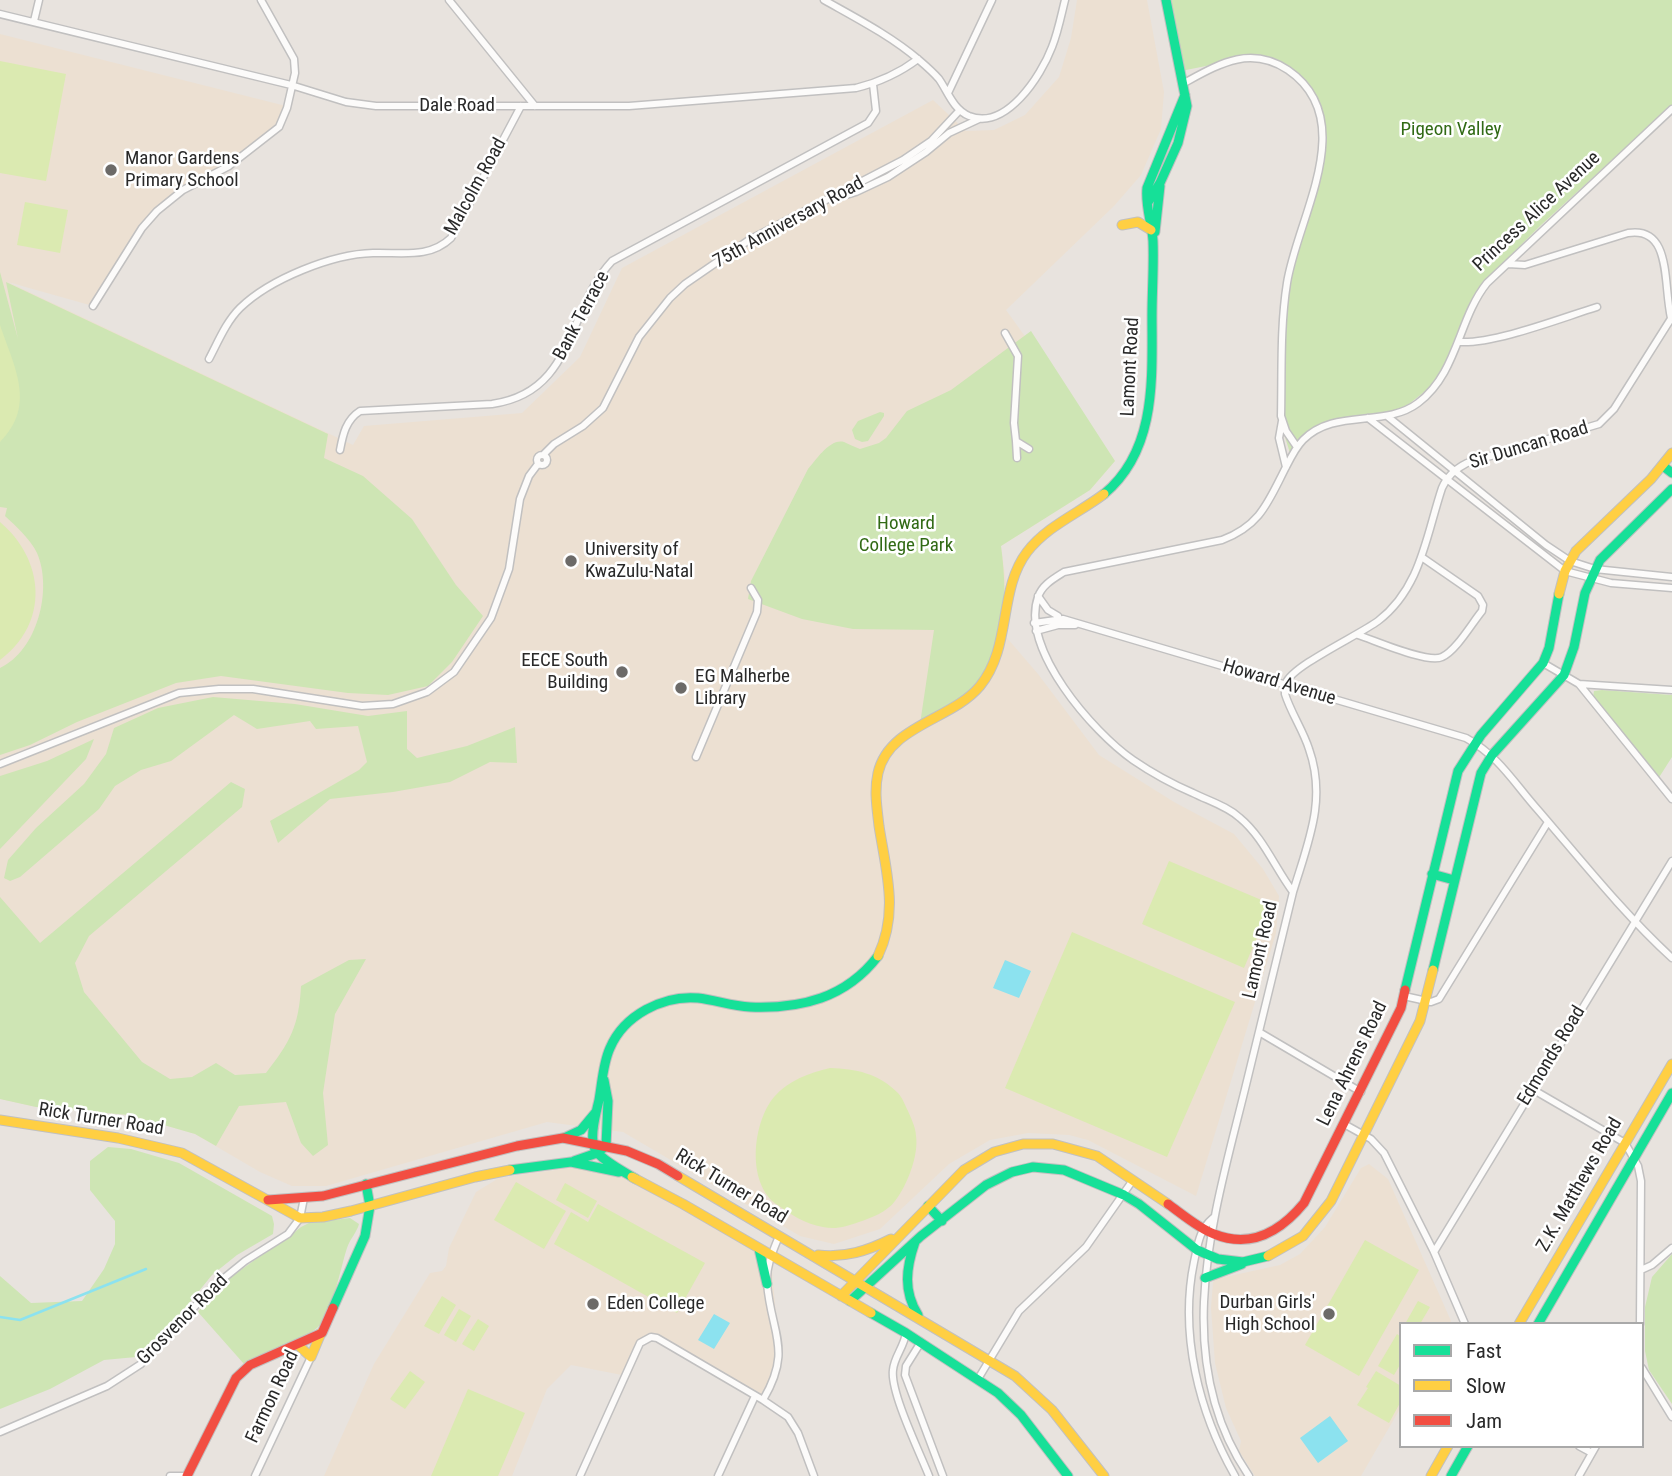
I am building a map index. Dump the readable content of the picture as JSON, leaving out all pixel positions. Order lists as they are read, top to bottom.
{
  "streets": {
    "main road": [
      "Lamont Road",
      "Lena Ahrens Road",
      "Rick Turner Road",
      "Z.K. Matthews Road",
      "Farmon Road"
    ],
    "street": [
      "Dale Road",
      "Malcolm Road",
      "Princess Alice Avenue",
      "75th Anniversary Road",
      "Bank Terrace",
      "Sir Duncan Road",
      "Howard Avenue",
      "Edmonds Road",
      "Grosvenor Road"
    ]
  },
  "crossings": [
    ["Dale Road", "Malcolm Road"],
    ["Dale Road", "Bank Terrace"],
    ["Princess Alice Avenue", "Howard Avenue"],
    ["Lamont Road", "Howard Avenue"],
    ["Lamont Road", "Lena Ahrens Road"],
    ["Sir Duncan Road", "Howard Avenue"],
    ["Howard Avenue", "Edmonds Road"],
    ["Howard Avenue", "Lena Ahrens Road"],
    ["Lena Ahrens Road", "Rick Turner Road"],
    ["Rick Turner Road", "Grosvenor Road"],
    ["Rick Turner Road", "Farmon Road"]
  ],
  "parks": ["Pigeon Valley", "Howard College Park"],
  "places": [
    "Manor Gardens Primary School",
    "University of KwaZulu-Natal",
    "EECE South Building",
    "EG Malherbe Library",
    "Eden College",
    "Durban Girls' High School"
  ],
  "legend": ["Fast", "Slow", "Jam"]
}
